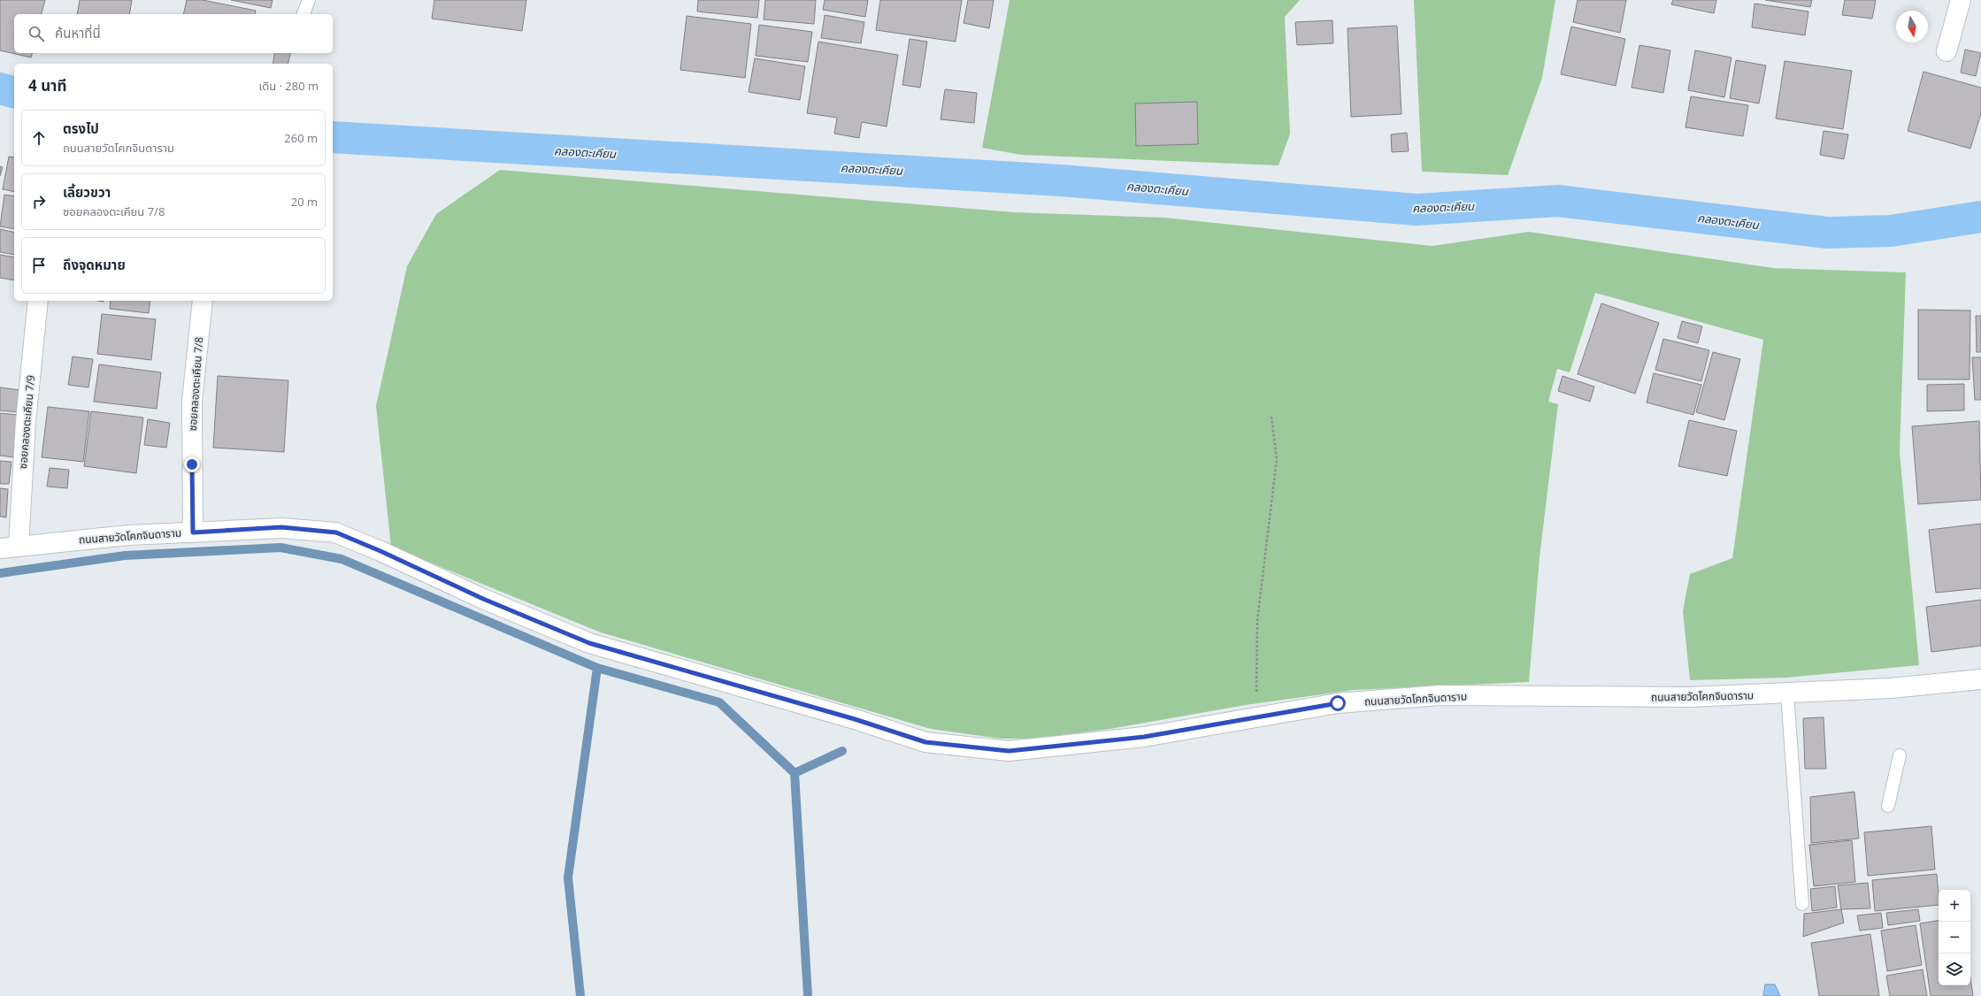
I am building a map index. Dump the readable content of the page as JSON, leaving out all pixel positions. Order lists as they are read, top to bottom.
{
  "streets": {
    "street": ["ซอยคลองตะเคียน 7/8", "ซอยคลองตะเคียน 7/9", "ถนนสายวัดโคกจินดาราม"]
  },
  "crossings": [
    ["ซอยคลองตะเคียน 7/8", "ถนนสายวัดโคกจินดาราม"],
    ["ซอยคลองตะเคียน 7/9", "ถนนสายวัดโคกจินดาราม"]
  ],
  "water": ["คลองตะเคียน"],
  "north": "bottom",
  "page": {
    "search": "ค้นหาที่นี่",
    "heading": ["4 นาที", "เดิน · 280 m"],
    "list": [
      ["ตรงไป", "ถนนสายวัดโคกจินดาราม", "260 m"],
      ["เลี้ยวขวา", "ซอยคลองตะเคียน 7/8", "20 m"],
      "ถึงจุดหมาย"
    ],
    "map_buttons": ["+", "−"]
  }
}
